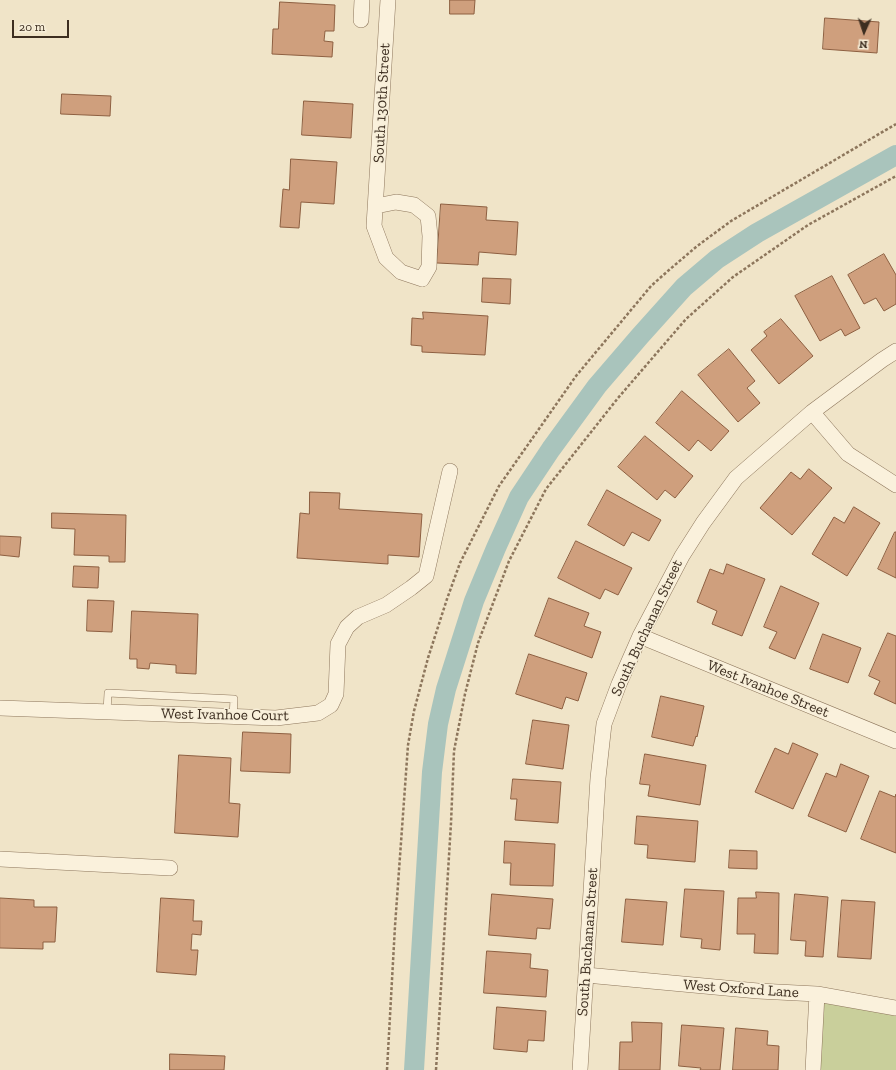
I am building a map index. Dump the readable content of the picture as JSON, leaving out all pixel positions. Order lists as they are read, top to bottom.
{
  "streets": {
    "street": [
      "South 130th Street",
      "South Buchanan Street",
      "West Ivanhoe Street",
      "West Ivanhoe Court",
      "West Oxford Lane"
    ]
  },
  "crossings": [
    ["South Buchanan Street", "West Ivanhoe Street"],
    ["South Buchanan Street", "West Oxford Lane"]
  ],
  "scale_bar": "20 m",
  "north": "bottom"
}
